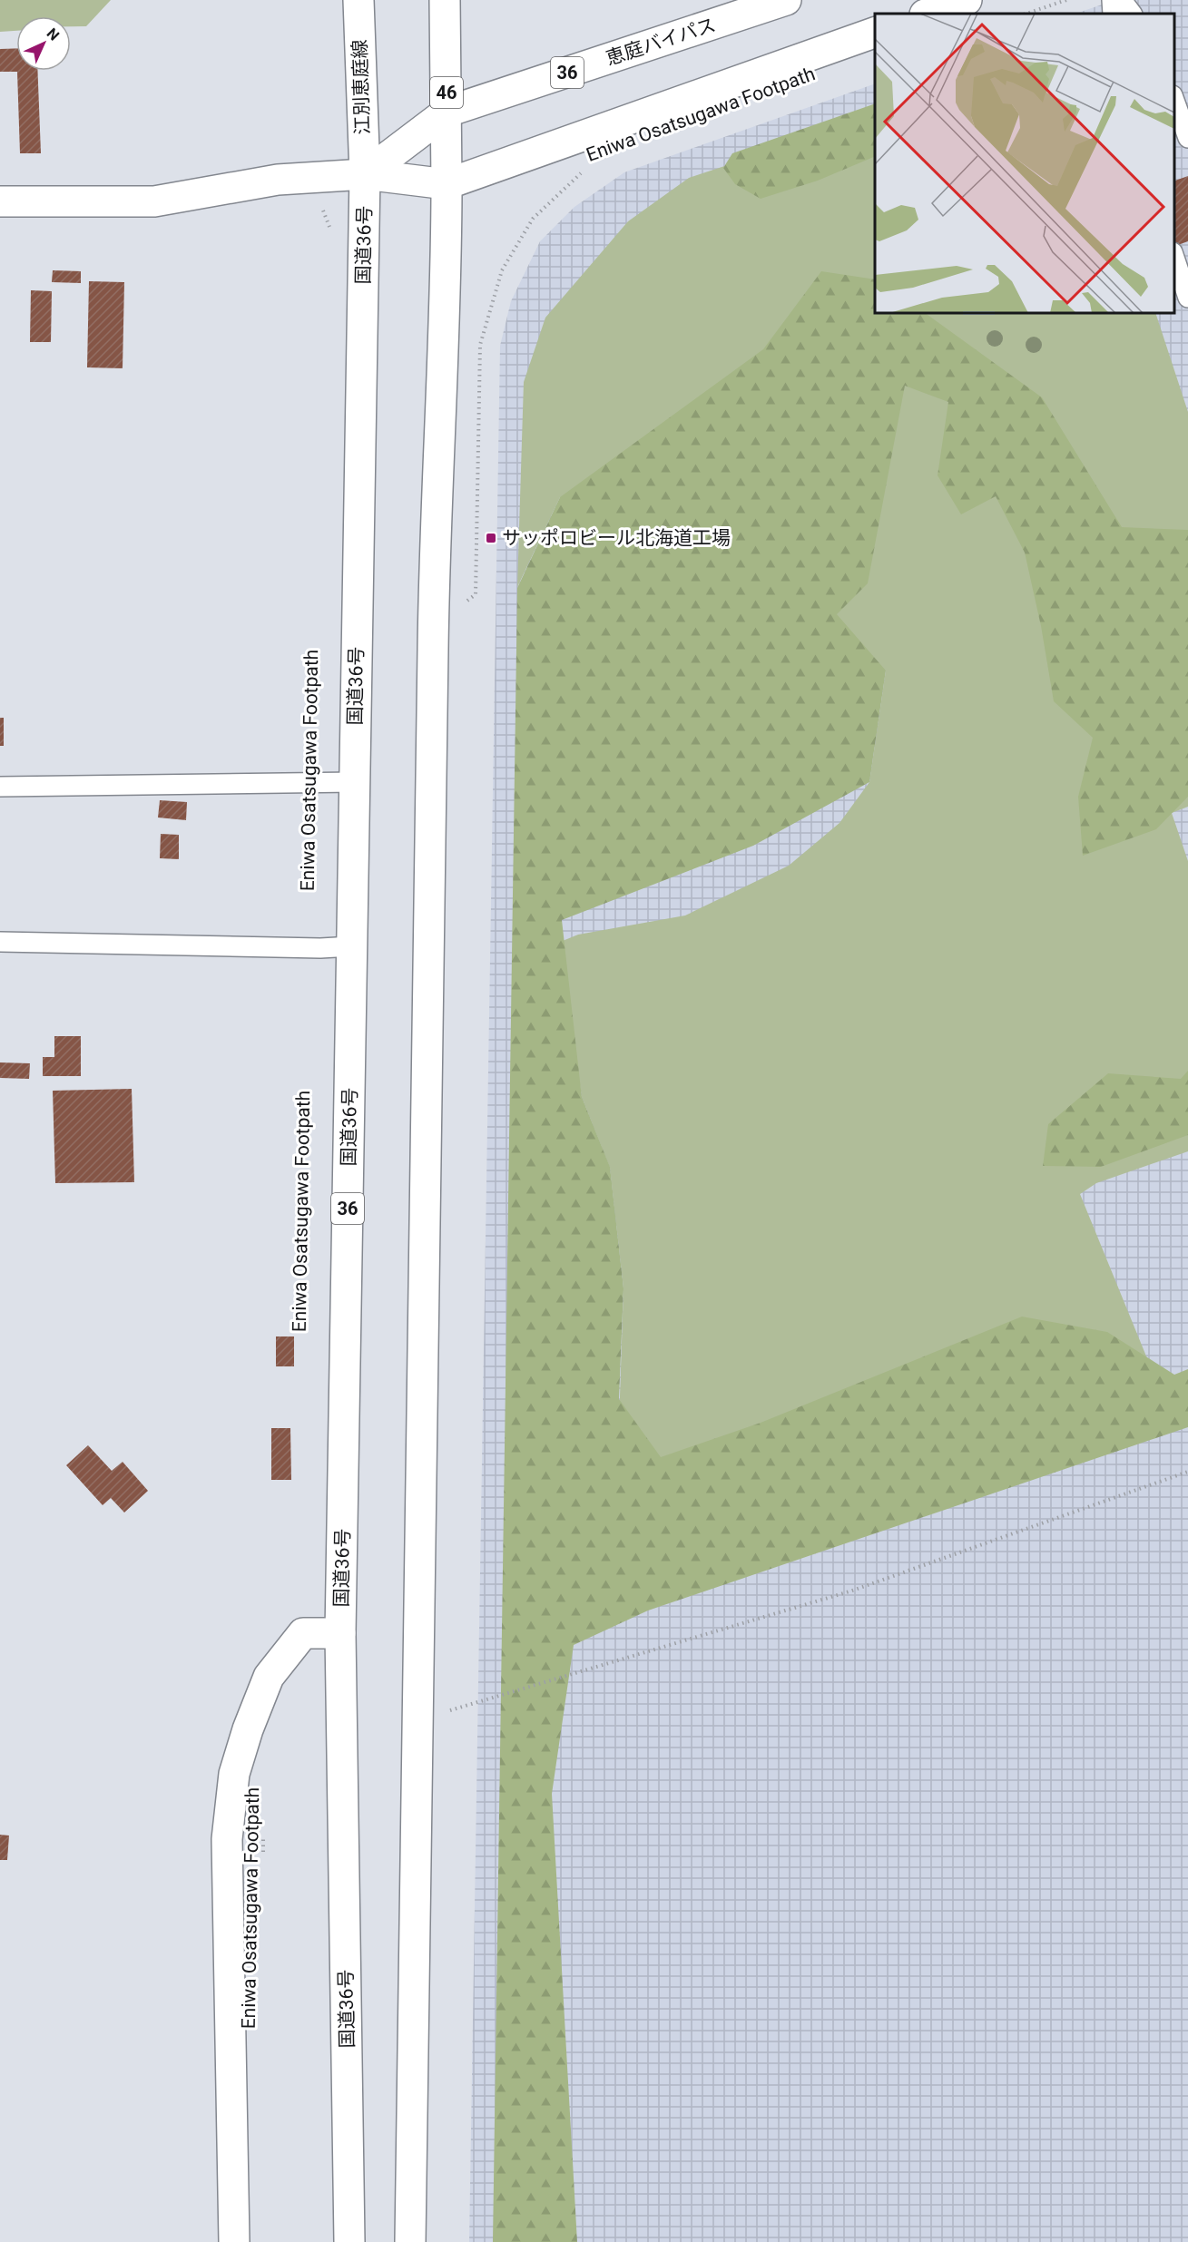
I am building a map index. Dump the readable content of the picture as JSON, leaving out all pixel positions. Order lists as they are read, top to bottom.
{
  "streets": {
    "main road": [
      "恵庭バイパス",
      "36",
      "江別恵庭線",
      "46",
      "国道36号"
    ],
    "path": ["Eniwa Osatsugawa Footpath"]
  },
  "crossings": [
    ["恵庭バイパス", "江別恵庭線"],
    ["恵庭バイパス", "46"],
    ["恵庭バイパス", "国道36号"],
    ["江別恵庭線", "国道36号"]
  ],
  "places": {
    "transit": ["サッポロビール北海道工場"]
  },
  "north": "top right"
}
